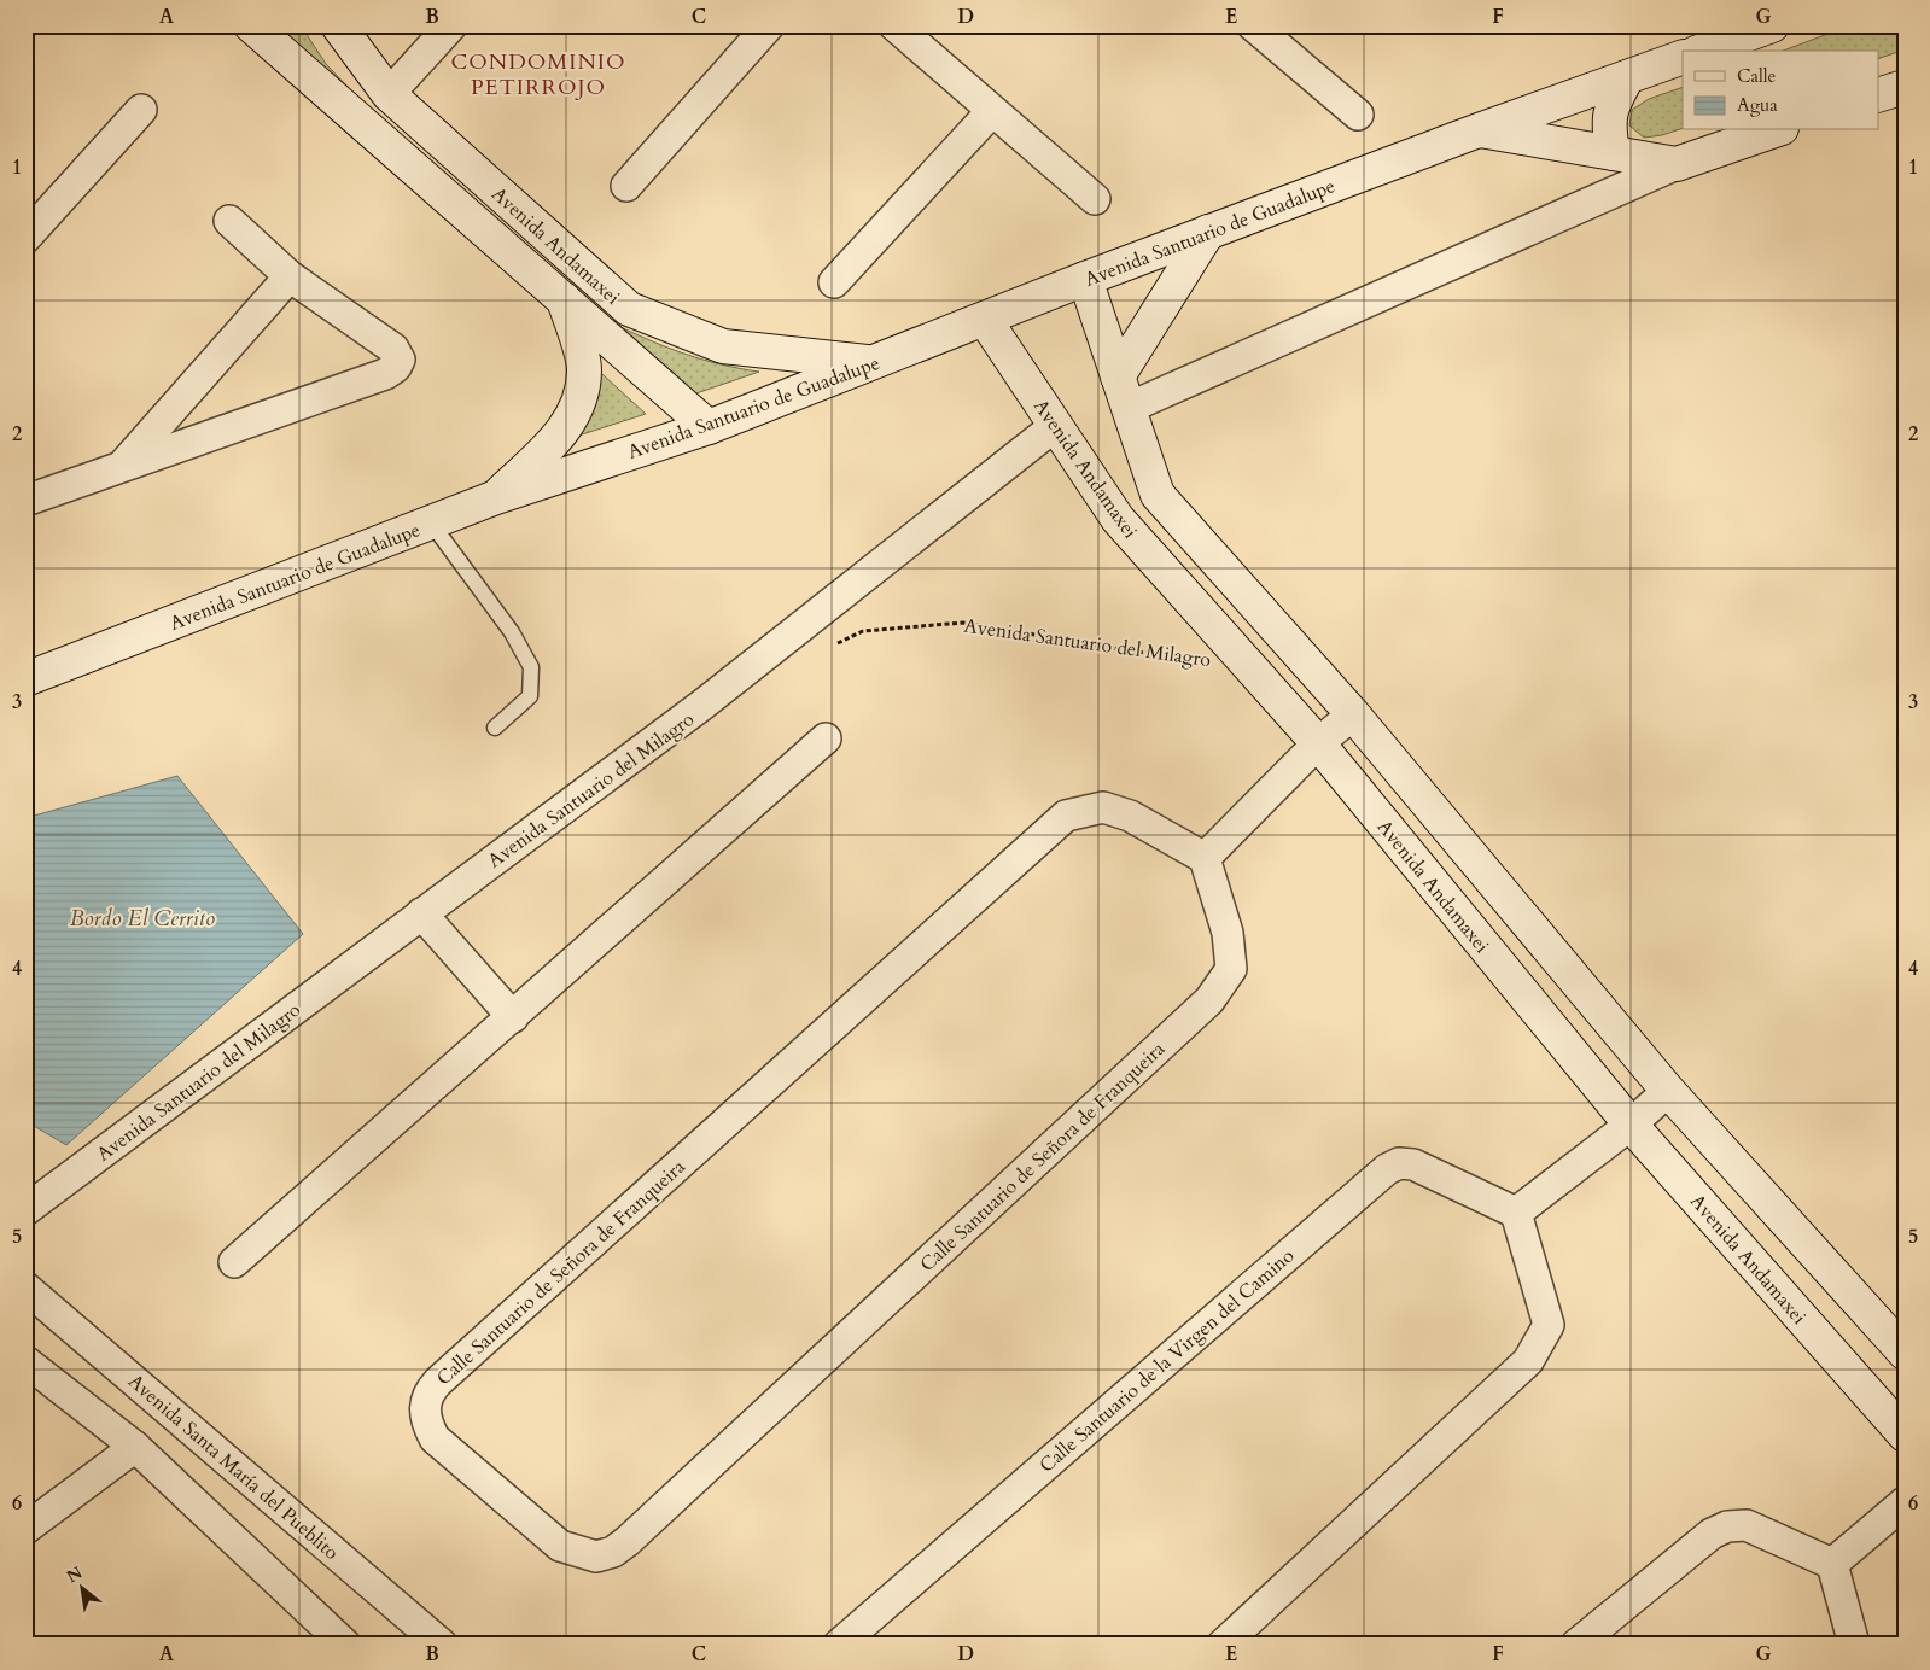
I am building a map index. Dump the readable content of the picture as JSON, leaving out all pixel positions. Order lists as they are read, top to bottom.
{
  "streets": {
    "street": [
      "Avenida Santuario de Guadalupe",
      "Avenida Andamaxei",
      "Avenida Santuario del Milagro",
      "Calle Santuario de Señora de Franqueira",
      "Calle Santuario de la Virgen del Camino",
      "Avenida Santa María del Pueblito"
    ]
  },
  "crossings": [
    ["Avenida Santuario de Guadalupe", "Avenida Andamaxei"],
    ["Avenida Andamaxei", "Avenida Santuario del Milagro"]
  ],
  "districts": ["CONDOMINIO PETIRROJO"],
  "water": ["Bordo El Cerrito"],
  "legend": ["Calle", "Agua"],
  "north": "top left",
  "grid": {
    "columns": [
      "A",
      "B",
      "C",
      "D",
      "E",
      "F",
      "G"
    ],
    "rows": [
      "1",
      "2",
      "3",
      "4",
      "5",
      "6"
    ]
  }
}
